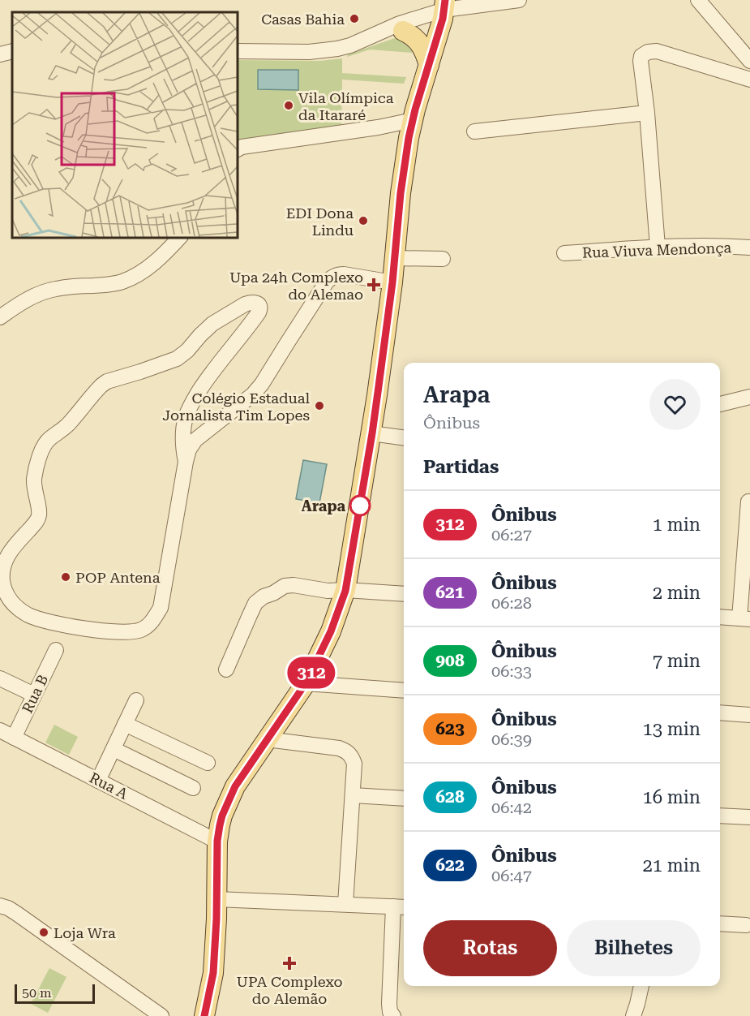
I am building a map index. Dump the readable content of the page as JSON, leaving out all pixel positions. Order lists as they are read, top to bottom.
{
  "streets": {
    "street": ["Rua Viuva Mendonça", "Rua B", "Rua A"]
  },
  "crossings": [
    ["Rua B", "Rua A"]
  ],
  "places": {
    "other": [
      "Casas Bahia",
      "Vila Olímpica da Itararé",
      "EDI Dona Lindu",
      "Colégio Estadual Jornalista Tim Lopes",
      "Arapa",
      "POP Antena",
      "Loja Wra"
    ],
    "health": ["Upa 24h Complexo do Alemao", "UPA Complexo do Alemão"]
  },
  "lines": ["bus line 312"],
  "scale_bar": "50 m",
  "page": {
    "on_map": "312",
    "heading": [
      ["Arapa", "Ônibus"],
      "Partidas"
    ],
    "list": [
      {
        "mark": "312",
        "name": "Ônibus",
        "note": "06:27",
        "value": "1 min"
      },
      {
        "mark": "621",
        "name": "Ônibus",
        "note": "06:28",
        "value": "2 min"
      },
      {
        "mark": "908",
        "name": "Ônibus",
        "note": "06:33",
        "value": "7 min"
      },
      {
        "mark": "623",
        "name": "Ônibus",
        "note": "06:39",
        "value": "13 min"
      },
      {
        "mark": "628",
        "name": "Ônibus",
        "note": "06:42",
        "value": "16 min"
      },
      {
        "mark": "622",
        "name": "Ônibus",
        "note": "06:47",
        "value": "21 min"
      }
    ],
    "buttons": ["Rotas", "Bilhetes"],
    "scale": "50 m"
  }
}
